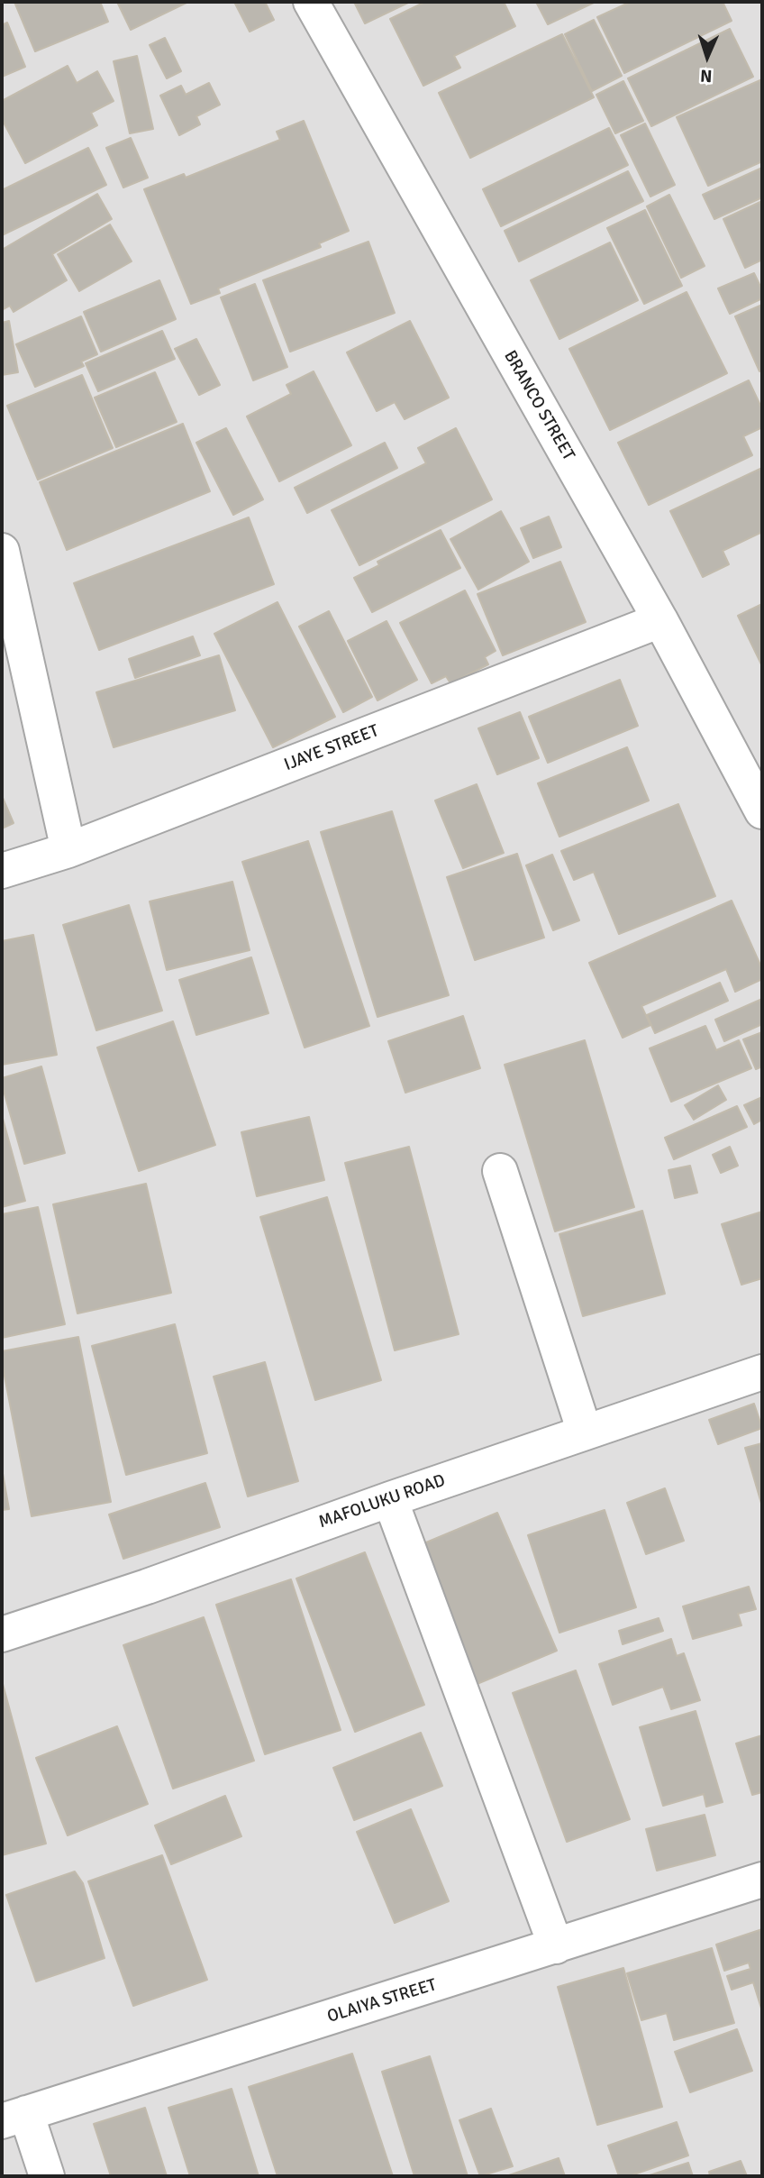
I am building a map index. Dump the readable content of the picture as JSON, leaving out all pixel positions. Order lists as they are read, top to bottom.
{
  "streets": {
    "street": [
      "BRANCO STREET",
      "IJAYE STREET",
      "MAFOLUKU ROAD",
      "OLAIYA STREET"
    ]
  },
  "crossings": [
    ["BRANCO STREET", "IJAYE STREET"]
  ],
  "north": "bottom"
}
